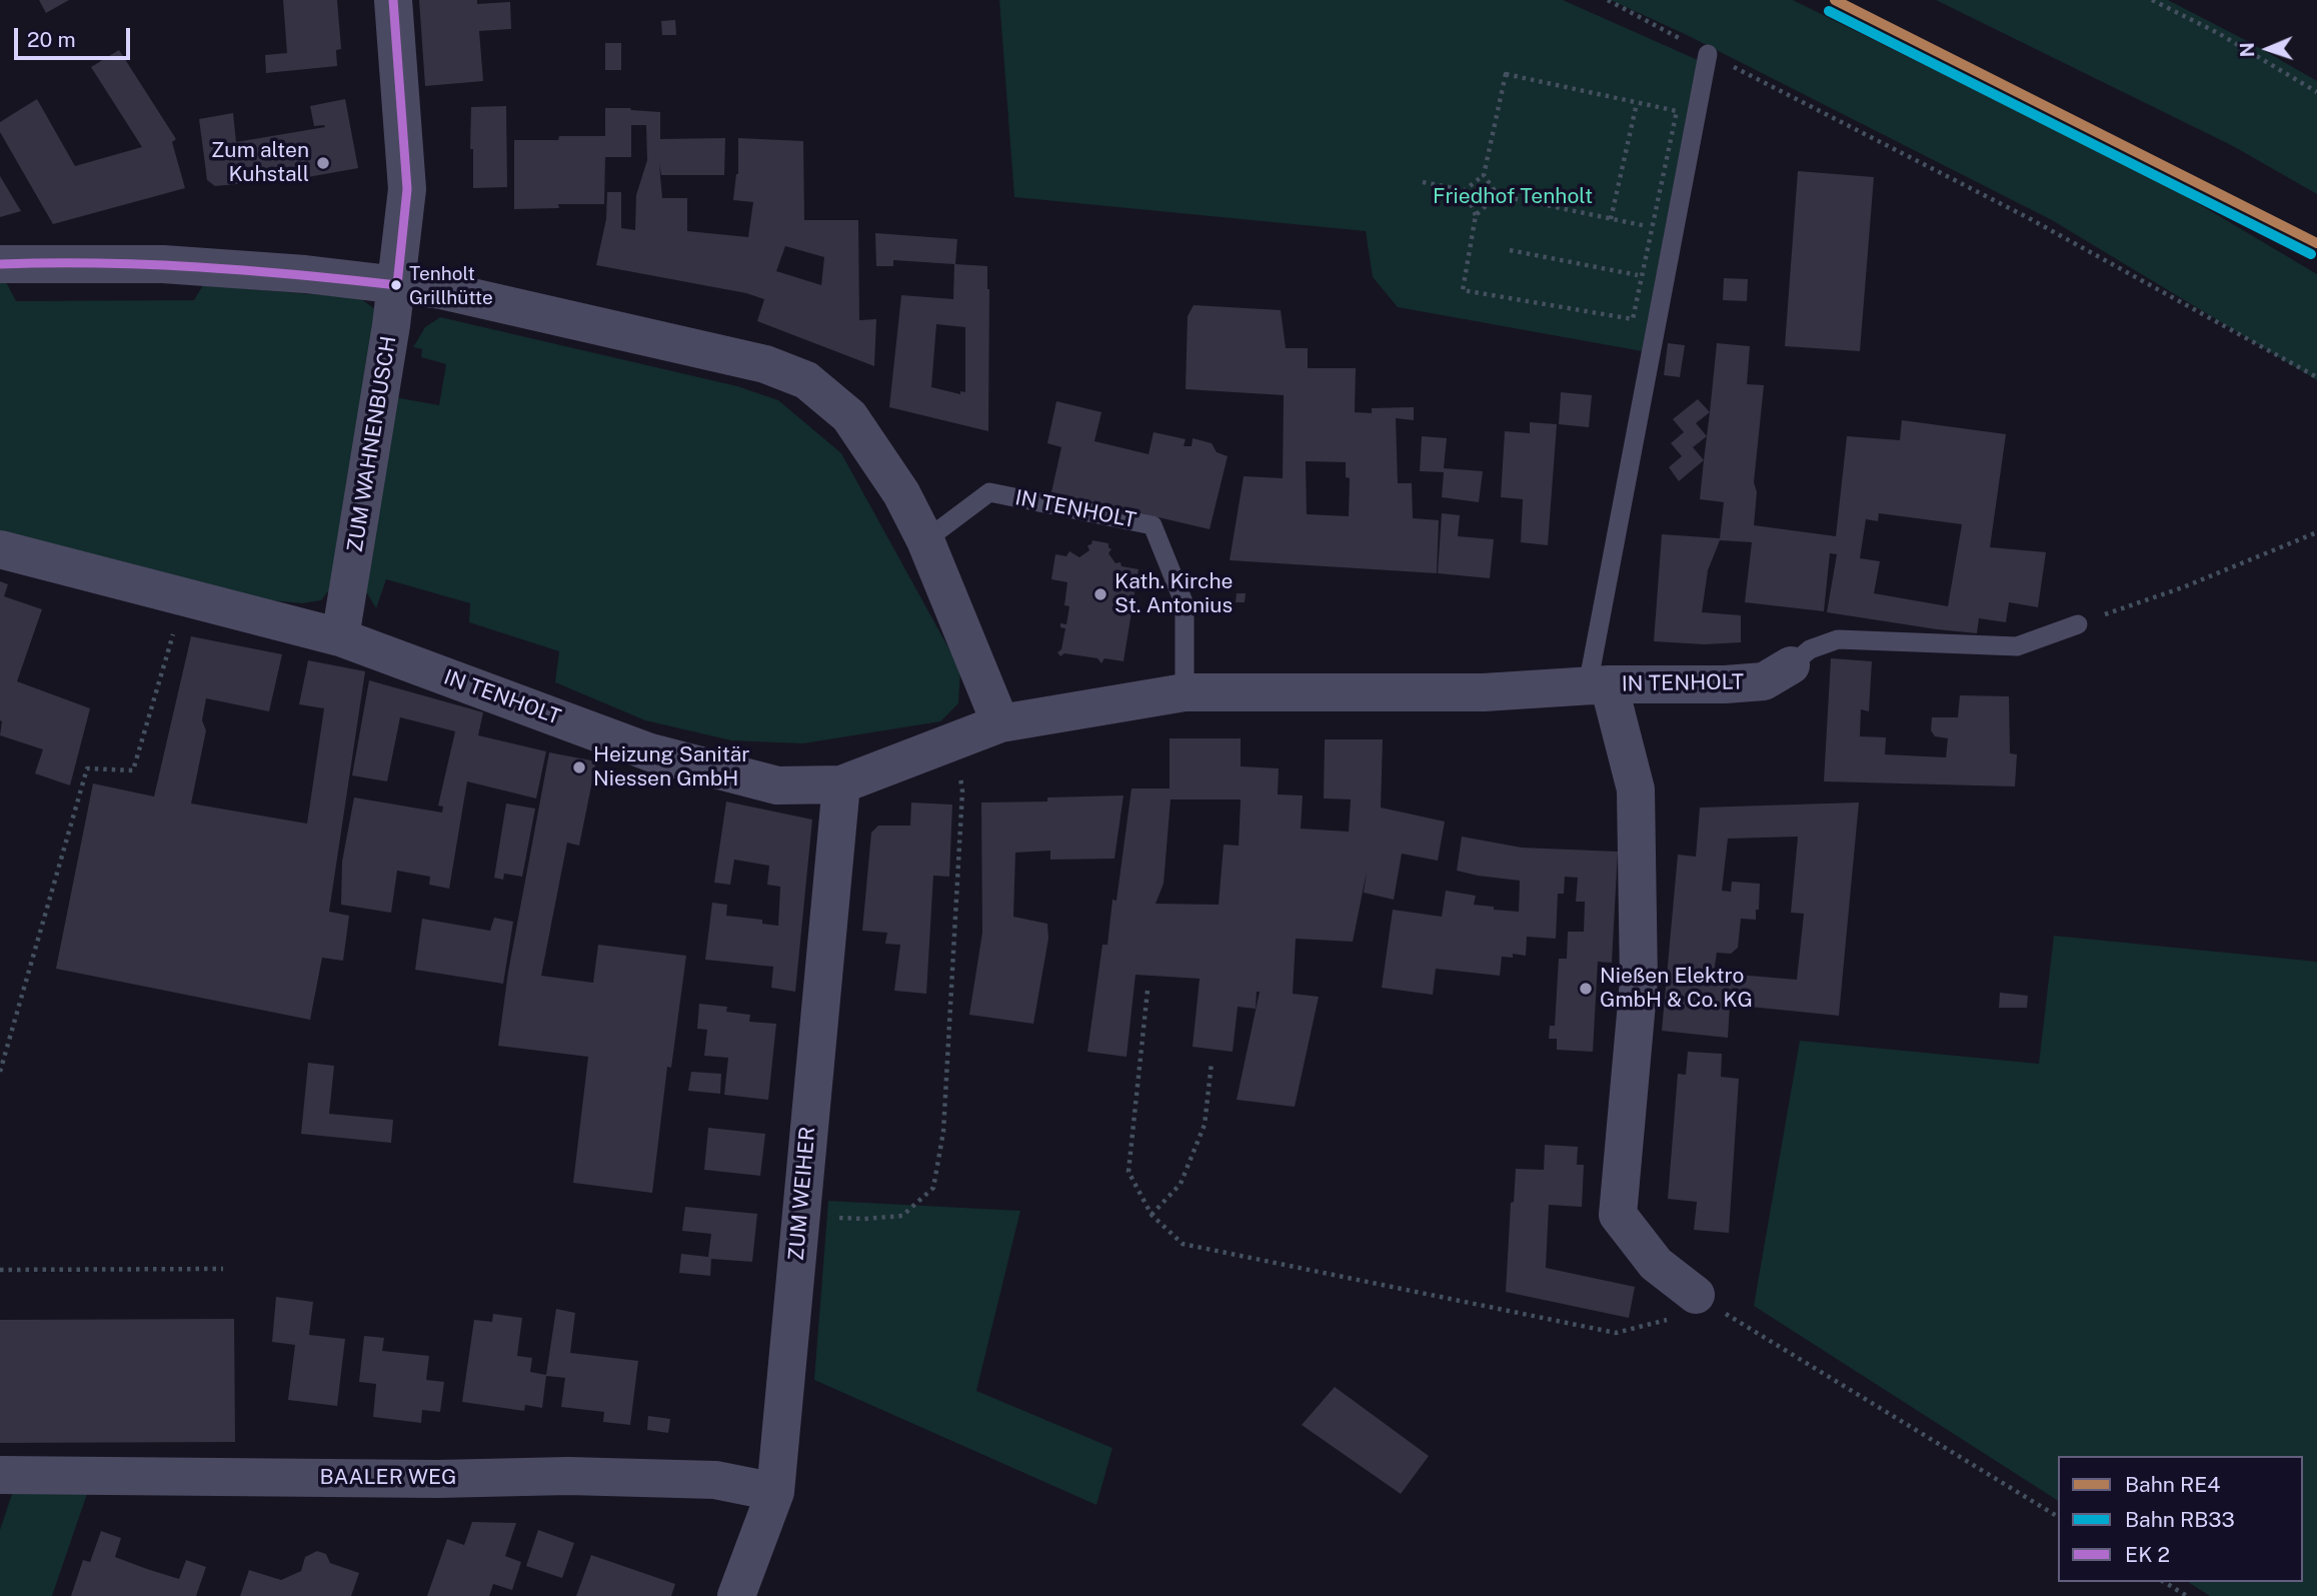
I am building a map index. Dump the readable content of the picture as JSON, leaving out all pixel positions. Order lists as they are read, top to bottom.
{
  "streets": {
    "street": [
      "ZUM WAHNENBUSCH",
      "IN TENHOLT",
      "ZUM WEIHER",
      "BAALER WEG"
    ]
  },
  "crossings": [
    ["ZUM WAHNENBUSCH", "IN TENHOLT"],
    ["IN TENHOLT", "ZUM WEIHER"],
    ["ZUM WEIHER", "BAALER WEG"]
  ],
  "parks": ["Friedhof Tenholt"],
  "places": [
    "Zum alten Kuhstall",
    "Tenholt Grillhütte",
    "Kath. Kirche St. Antonius",
    "Heizung Sanitär Niessen GmbH",
    "Nießen Elektro GmbH & Co. KG"
  ],
  "lines": ["rail line RE4", "rail line RB33"],
  "legend": ["Bahn RE4", "Bahn RB33", "EK 2"],
  "scale_bar": "20 m",
  "north": "left"
}
